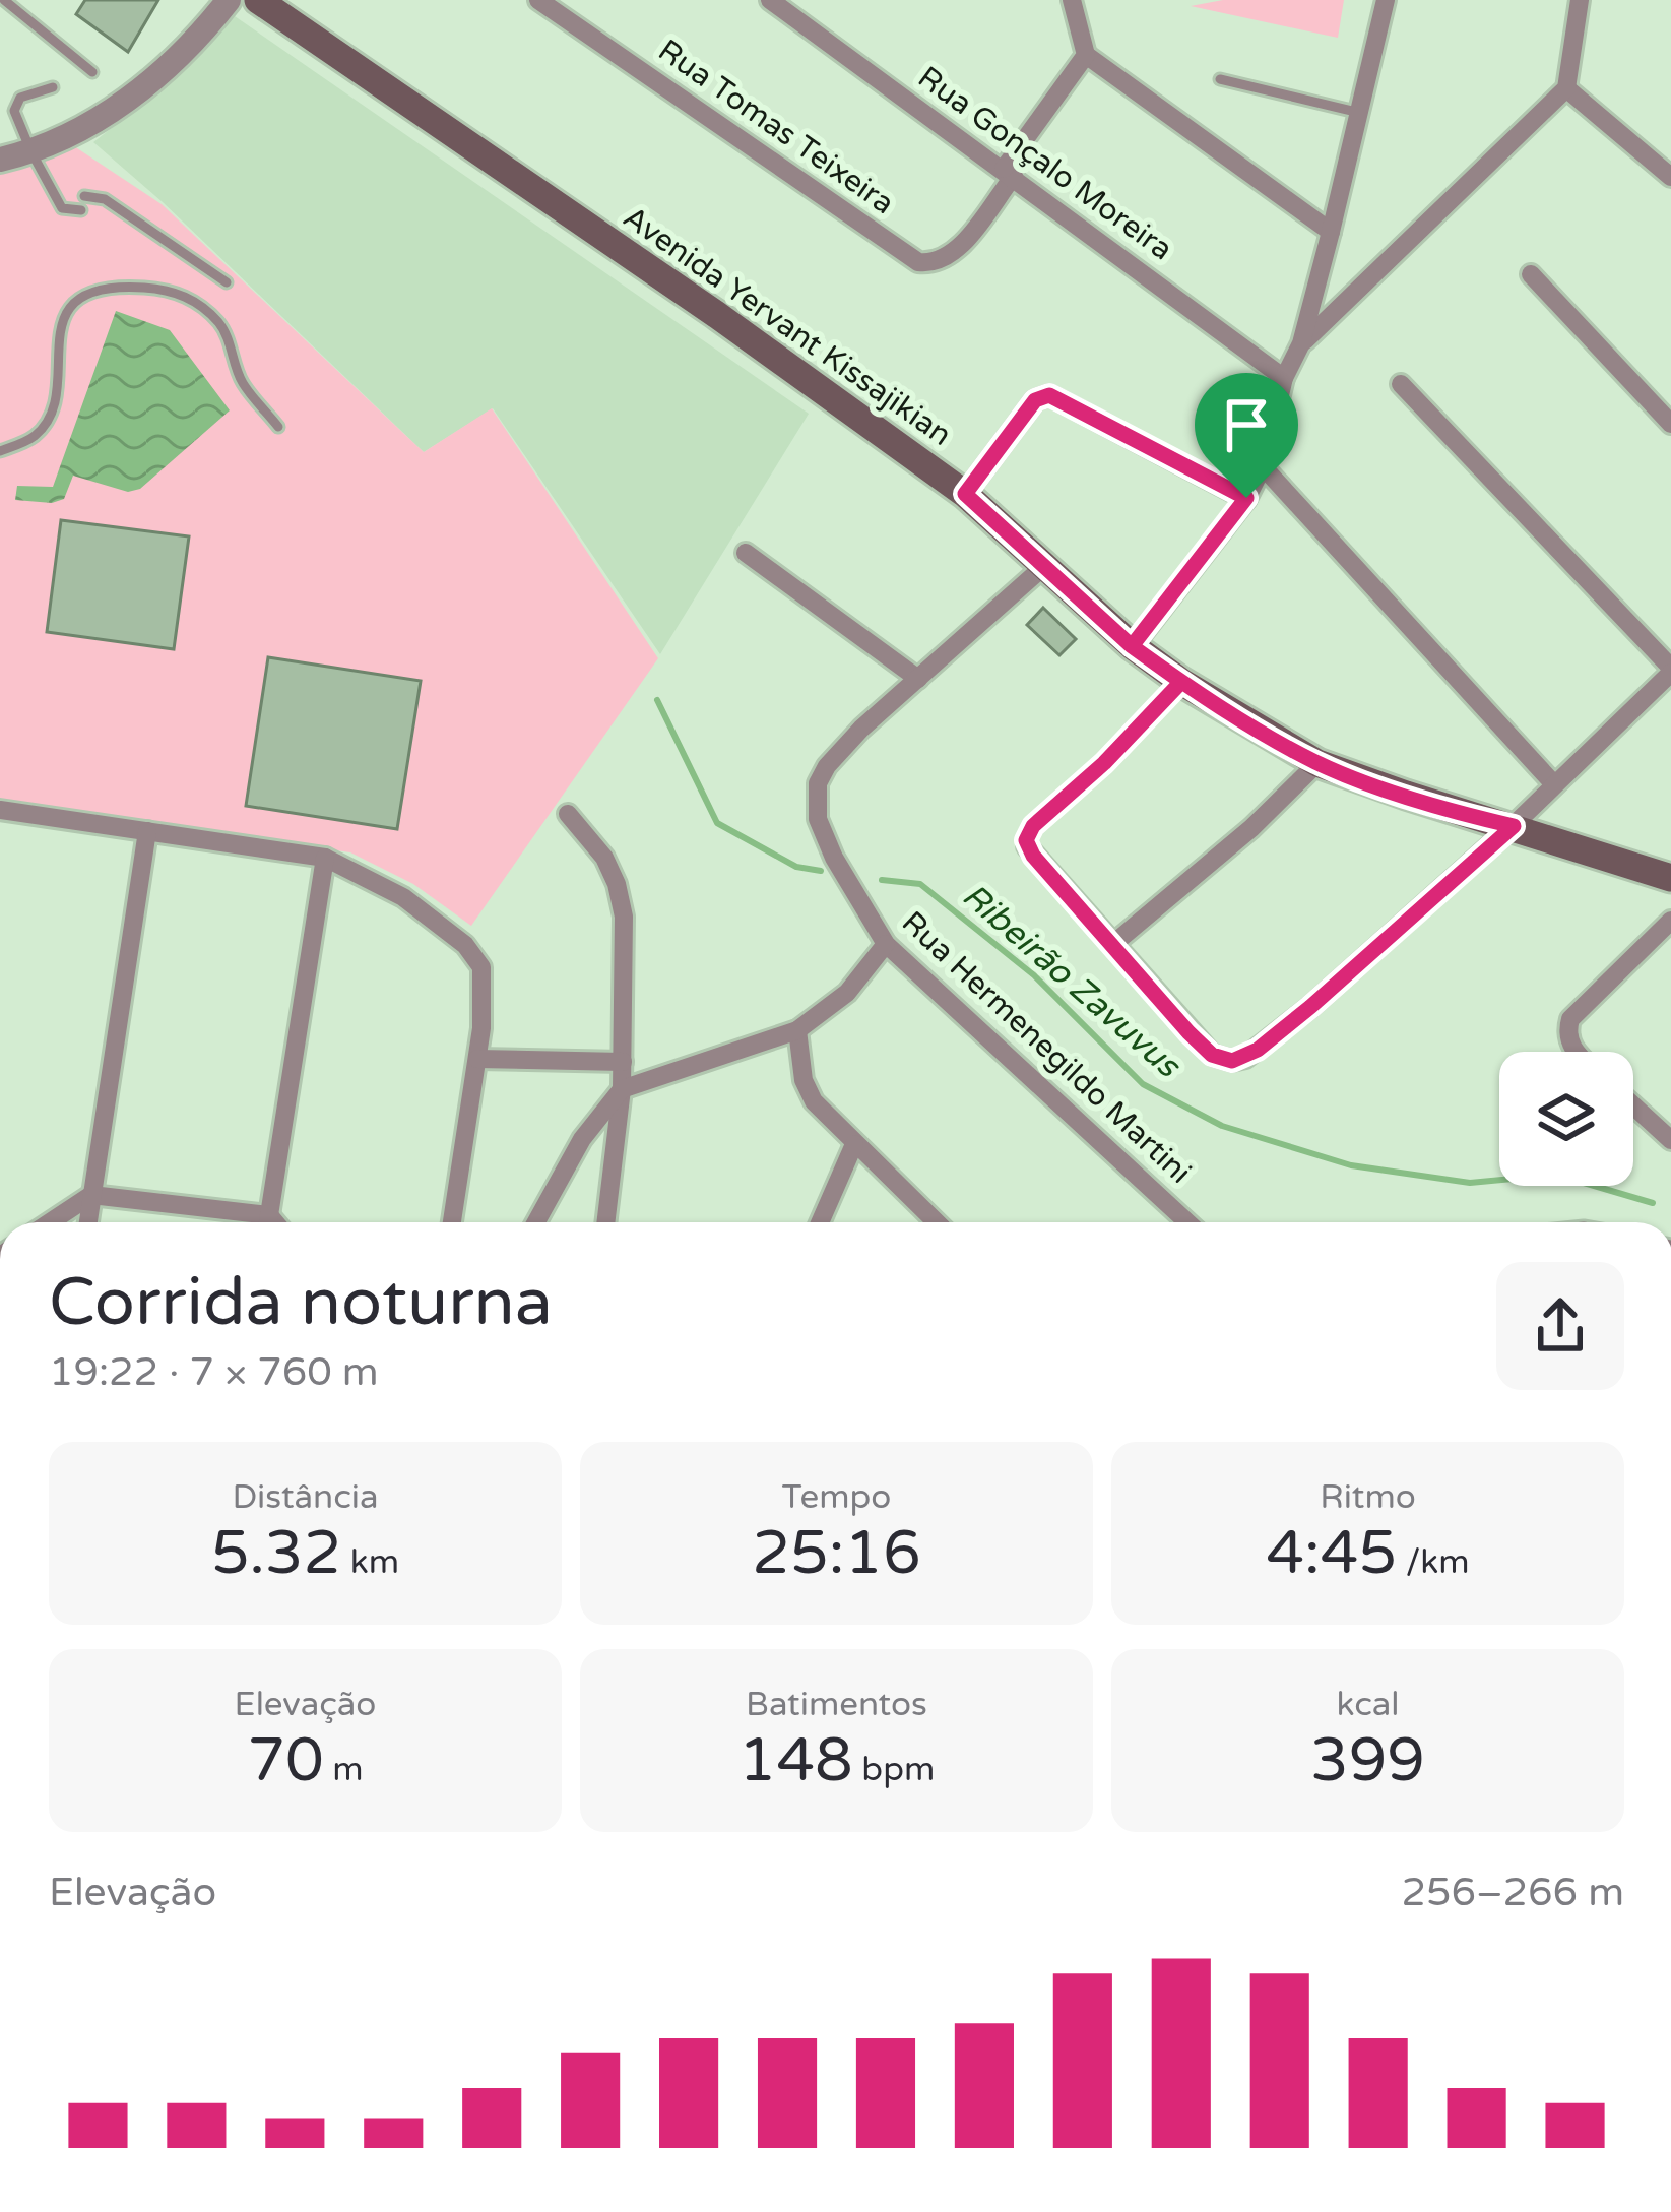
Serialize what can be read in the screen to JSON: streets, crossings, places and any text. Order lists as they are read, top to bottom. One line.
{"streets":{"main road":["Avenida Yervant Kissajikian"],"street":["Rua Tomas Teixeira","Rua Gonçalo Moreira","Rua Hermenegildo Martini"]},"crossings":[["Rua Tomas Teixeira","Rua Gonçalo Moreira"],["Avenida Yervant Kissajikian","Rua Hermenegildo Martini"]],"water":["Ribeirão Zavuvus"],"page":{"heading":["Corrida noturna","19:22 · 7 × 760 m"],"stats":[["Distância","5.32 km"],["Tempo","25:16"],["Ritmo","4:45 /km"],["Elevação","70 m"],["Batimentos","148 bpm"],["kcal","399"]],"chart":["Elevação","256–266 m"]}}
